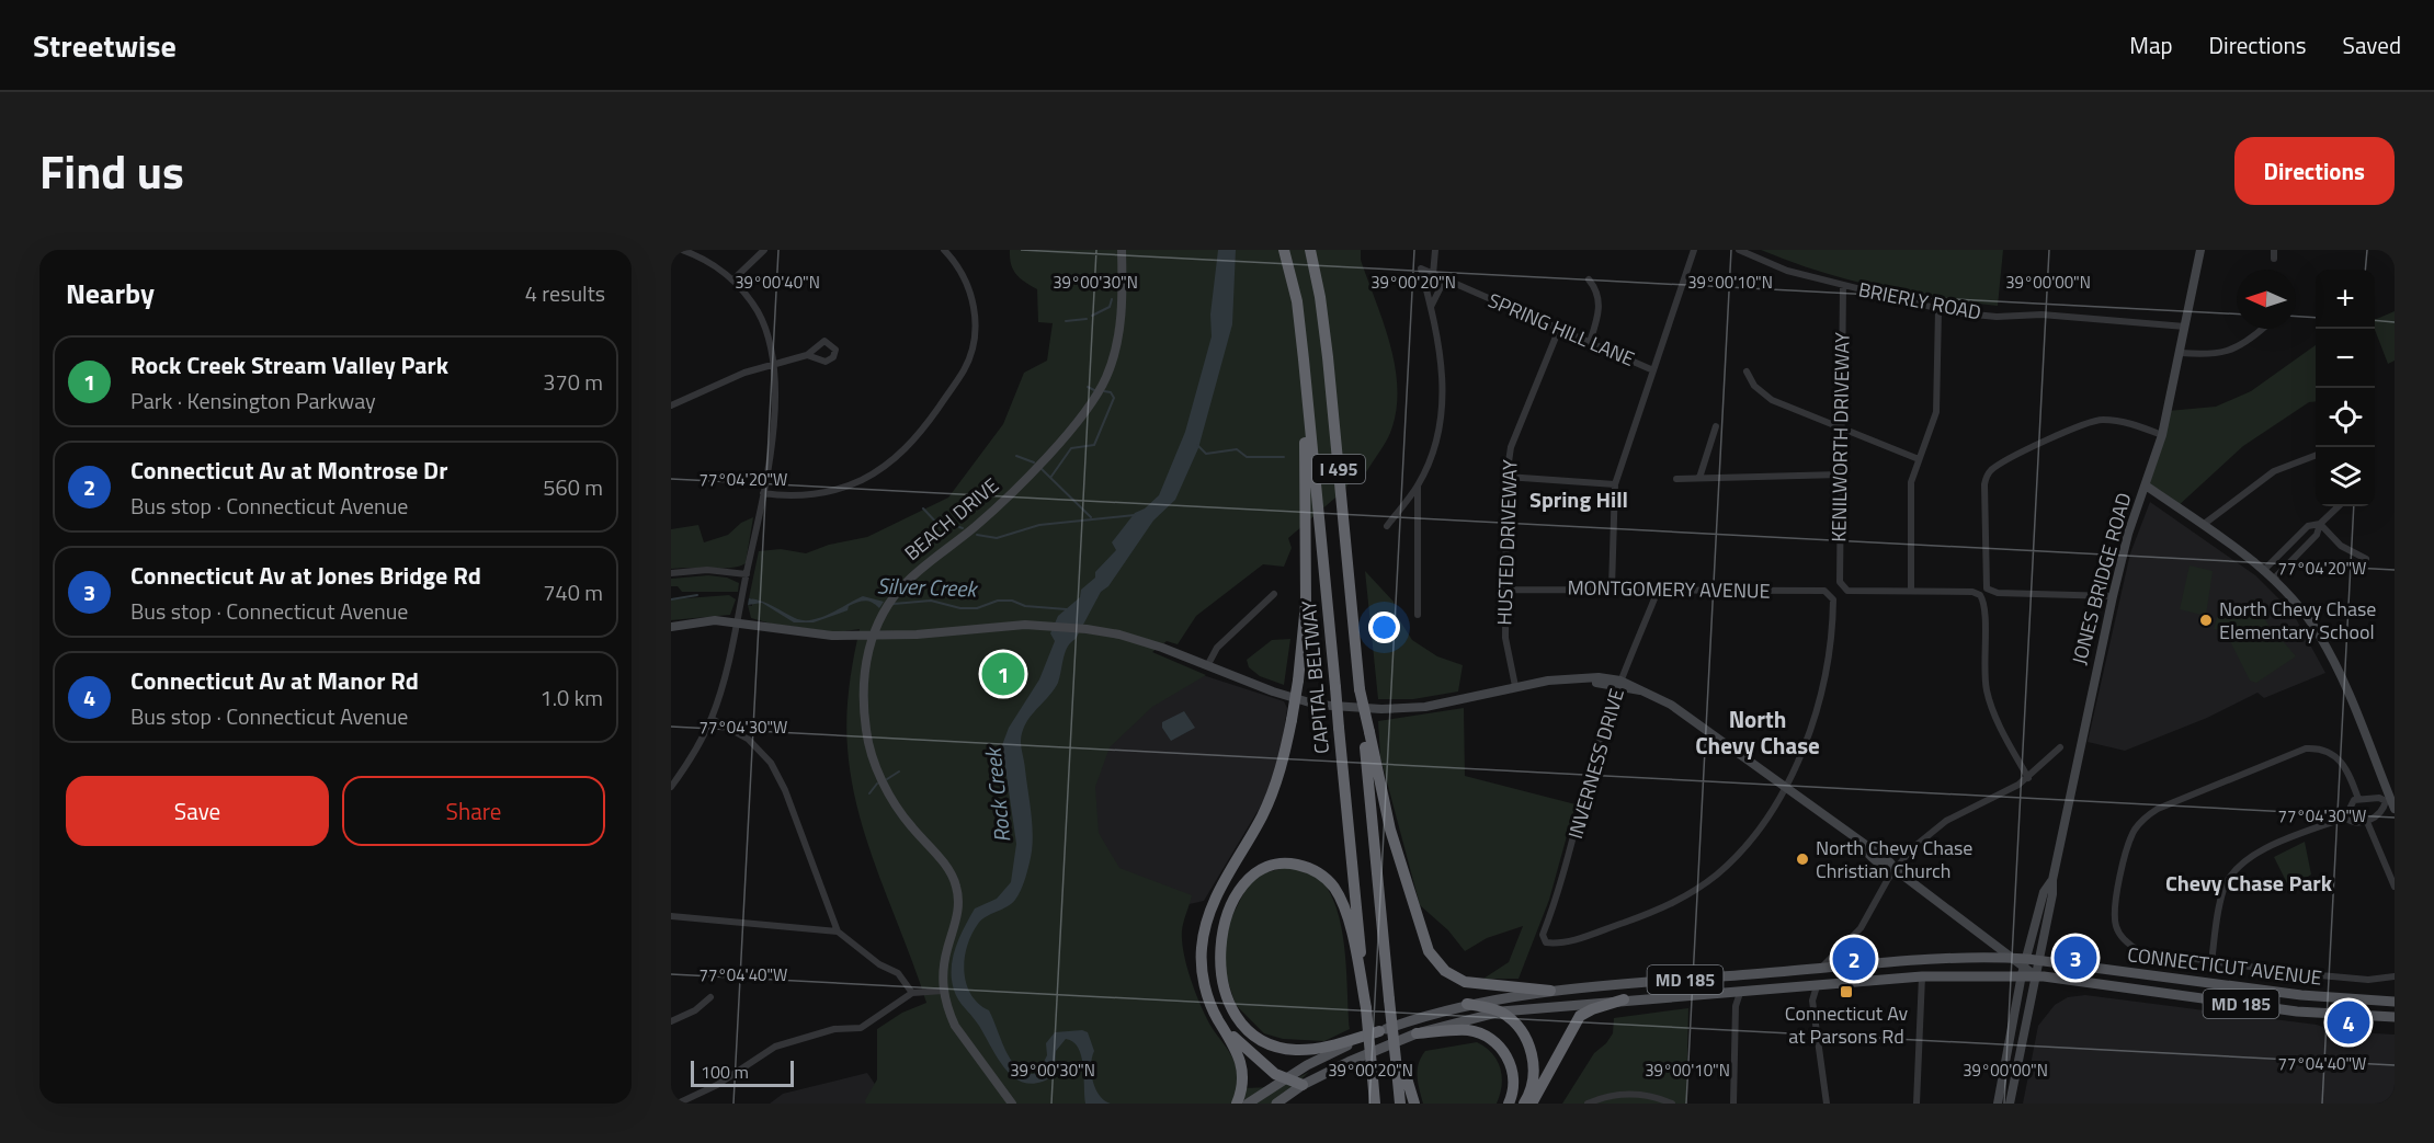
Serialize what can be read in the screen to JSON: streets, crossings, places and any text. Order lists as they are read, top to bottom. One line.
{"streets":{"highway":["I 495","CAPITAL BELTWAY"],"main road":["CONNECTICUT AVENUE","MD 185"],"street":["BRIERLY ROAD","SPRING HILL LANE","KENILWORTH DRIVEWAY","BEACH DRIVE","HUSTED DRIVEWAY","JONES BRIDGE ROAD","MONTGOMERY AVENUE","INVERNESS DRIVE"]},"crossings":[["BRIERLY ROAD","KENILWORTH DRIVEWAY"],["BRIERLY ROAD","JONES BRIDGE ROAD"],["SPRING HILL LANE","HUSTED DRIVEWAY"],["HUSTED DRIVEWAY","MONTGOMERY AVENUE"],["JONES BRIDGE ROAD","CONNECTICUT AVENUE"],["MONTGOMERY AVENUE","INVERNESS DRIVE"]],"districts":["Spring Hill","North Chevy Chase","Chevy Chase Park"],"water":["Silver Creek","Rock Creek"],"places":{"other":["North Chevy Chase Elementary School","North Chevy Chase Christian Church"],"transit":["Connecticut Av at Parsons Rd"]},"scale_bar":"100 m","north":"left","page":{"header":"Streetwise","nav":["Map","Directions","Saved"],"title":"Find us","buttons":["Directions",["Save","Share"]],"heading":["Nearby","4 results"],"map_buttons":["+","−"],"list":[{"mark":"1","name":"Rock Creek Stream Valley Park","note":"Park · Kensington Parkway","value":"370 m"},{"mark":"2","name":"Connecticut Av at Montrose Dr","note":"Bus stop · Connecticut Avenue","value":"560 m"},{"mark":"3","name":"Connecticut Av at Jones Bridge Rd","note":"Bus stop · Connecticut Avenue","value":"740 m"},{"mark":"4","name":"Connecticut Av at Manor Rd","note":"Bus stop · Connecticut Avenue","value":"1.0 km"}],"pins":["1","3","2","4"],"scale":"100 m"},"coordinates":["39°00'40\"N","39°00'30\"N","39°00'20\"N","39°00'10\"N","39°00'00\"N","77°04'20\"W","77°04'30\"W","77°04'40\"W"]}
